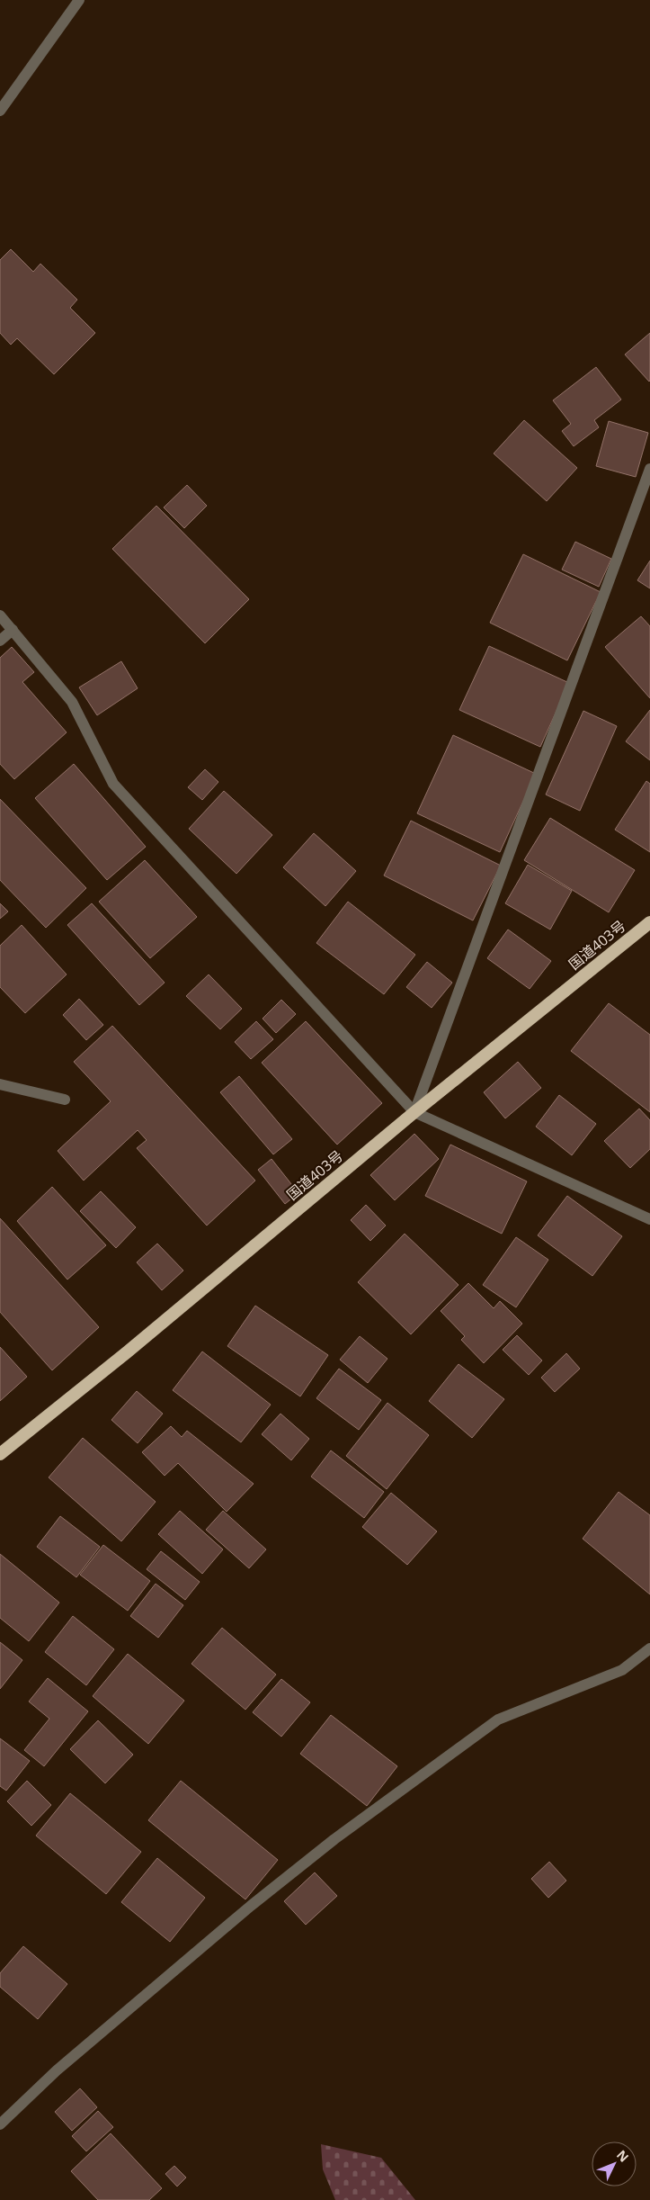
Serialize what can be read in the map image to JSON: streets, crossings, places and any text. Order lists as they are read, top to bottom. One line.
{"streets":{"highway":["国道403号"]},"north":"top right"}
